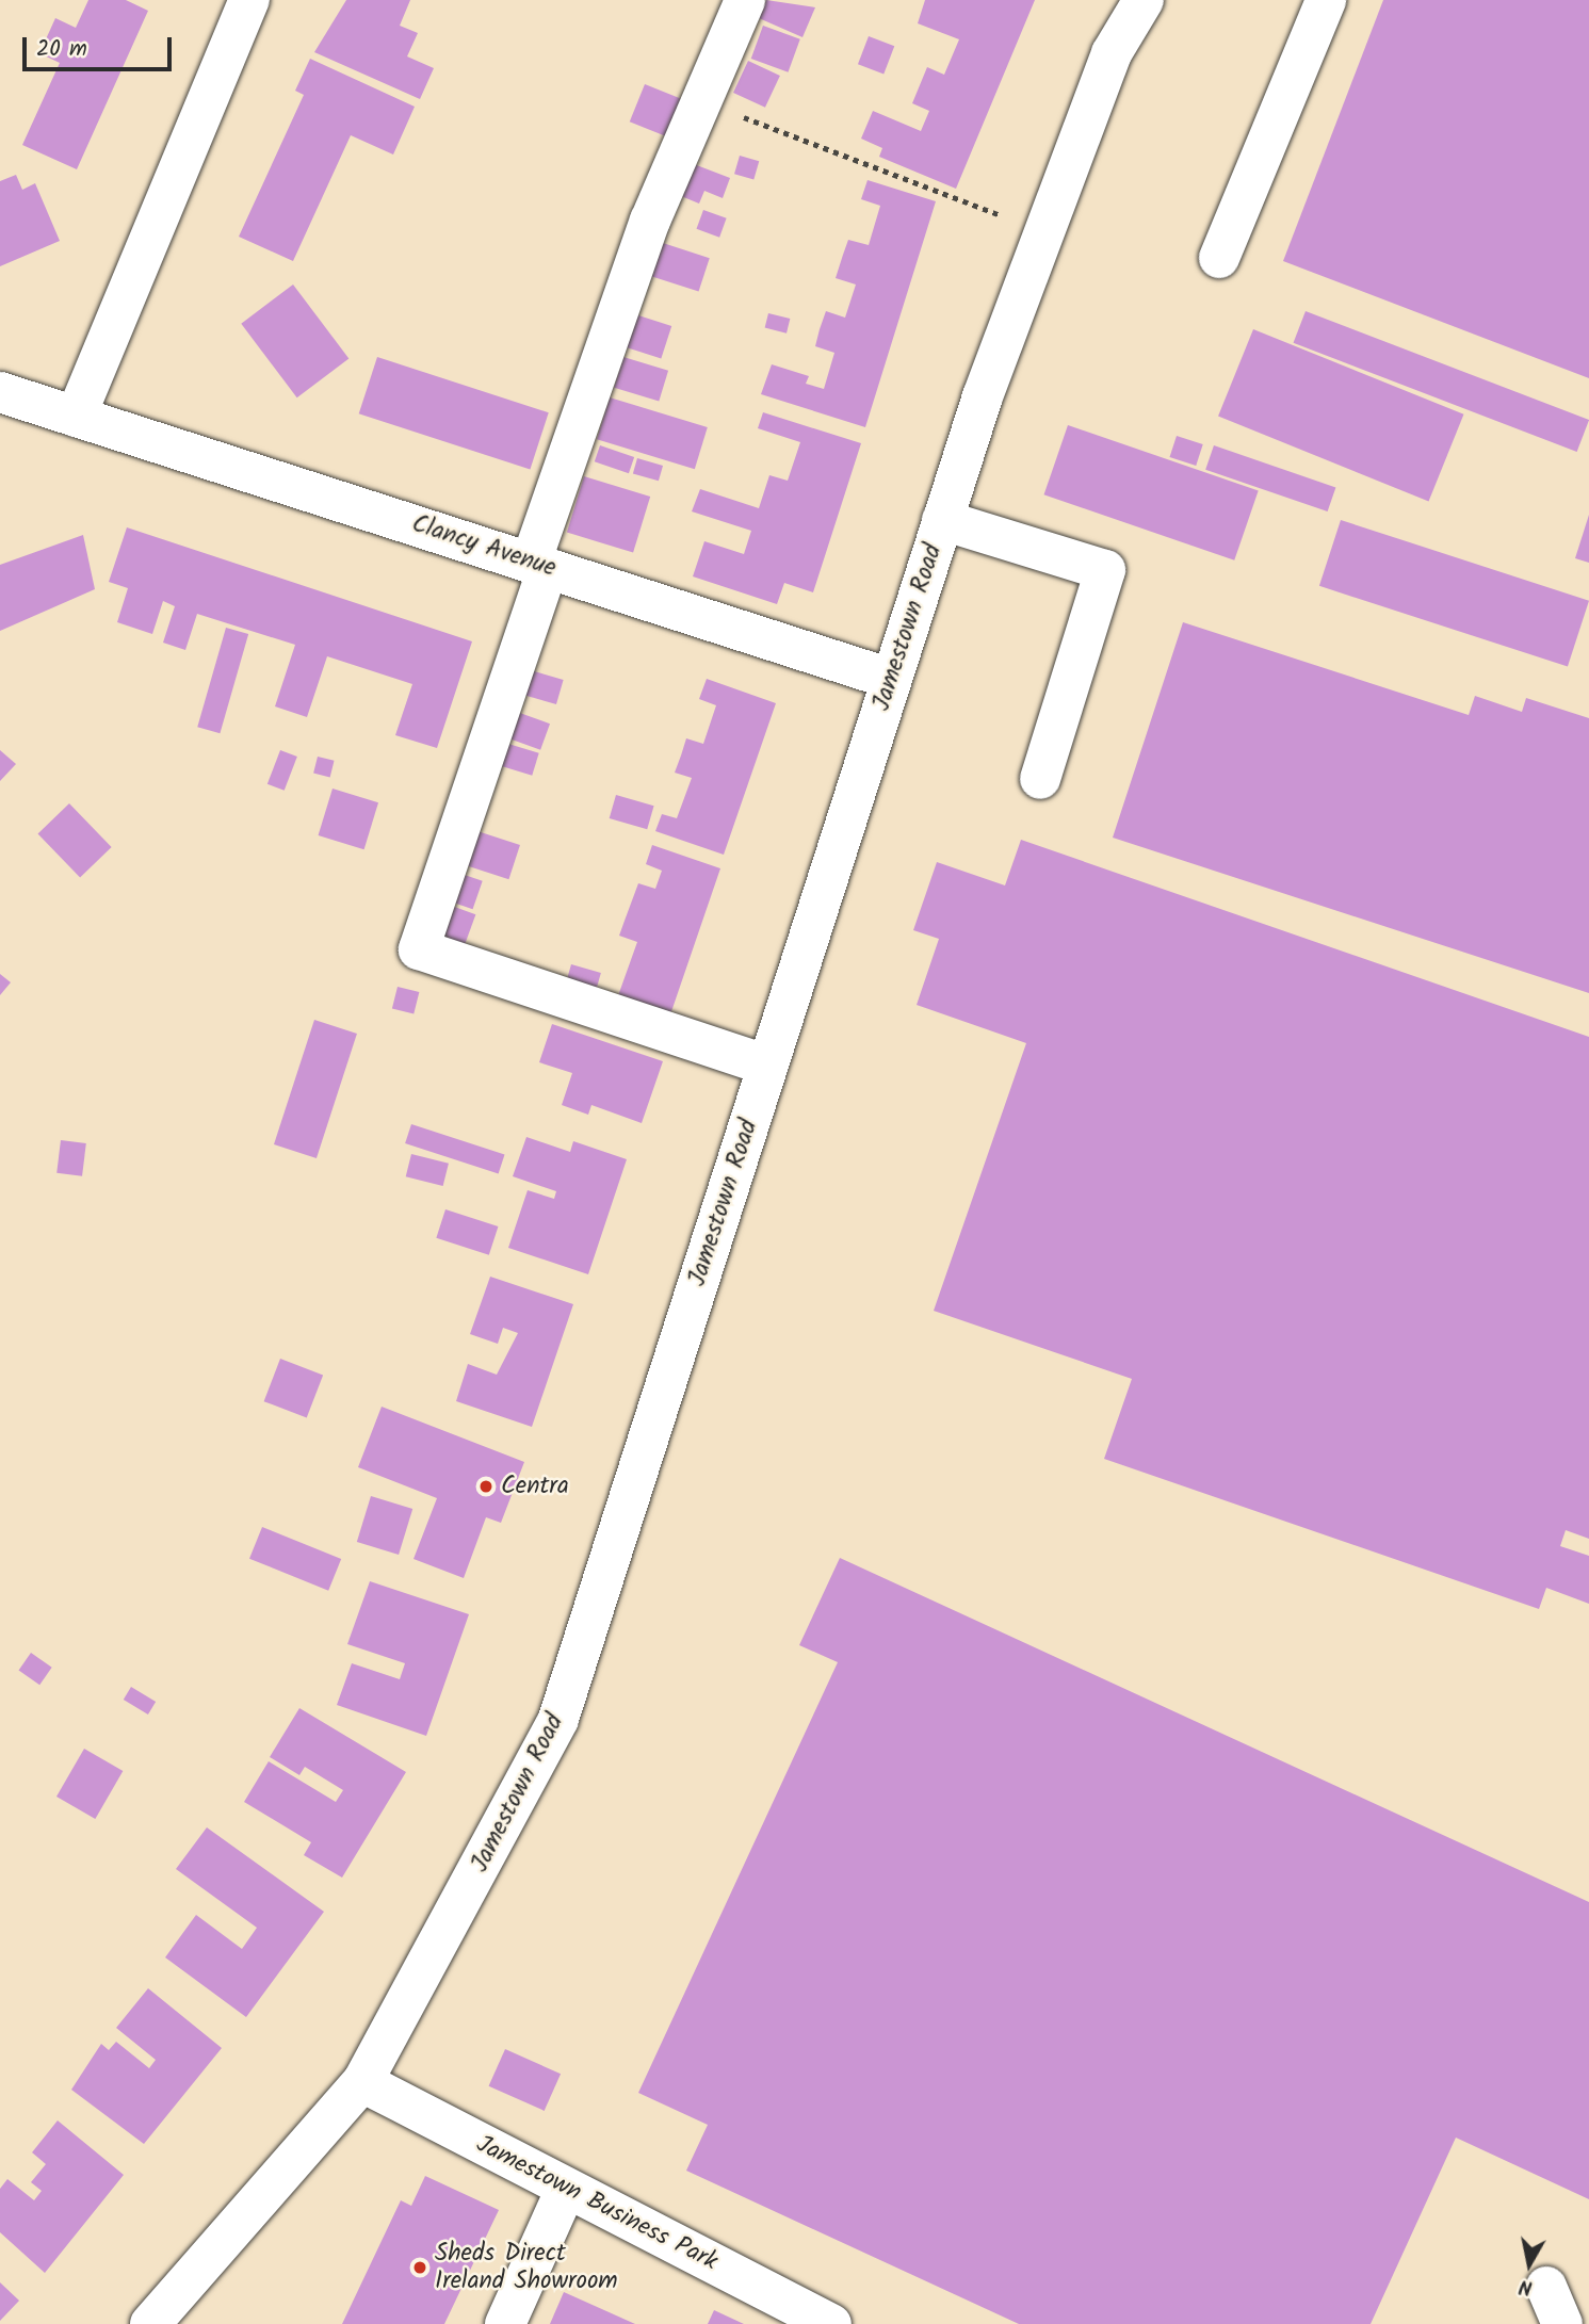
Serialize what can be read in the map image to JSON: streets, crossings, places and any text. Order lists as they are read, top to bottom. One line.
{"streets":{"street":["Clancy Avenue","Jamestown Road","Jamestown Business Park"]},"crossings":[["Clancy Avenue","Jamestown Road"],["Jamestown Road","Jamestown Business Park"]],"places":["Centra","Sheds Direct Ireland Showroom"],"scale_bar":"20 m","north":"bottom"}
